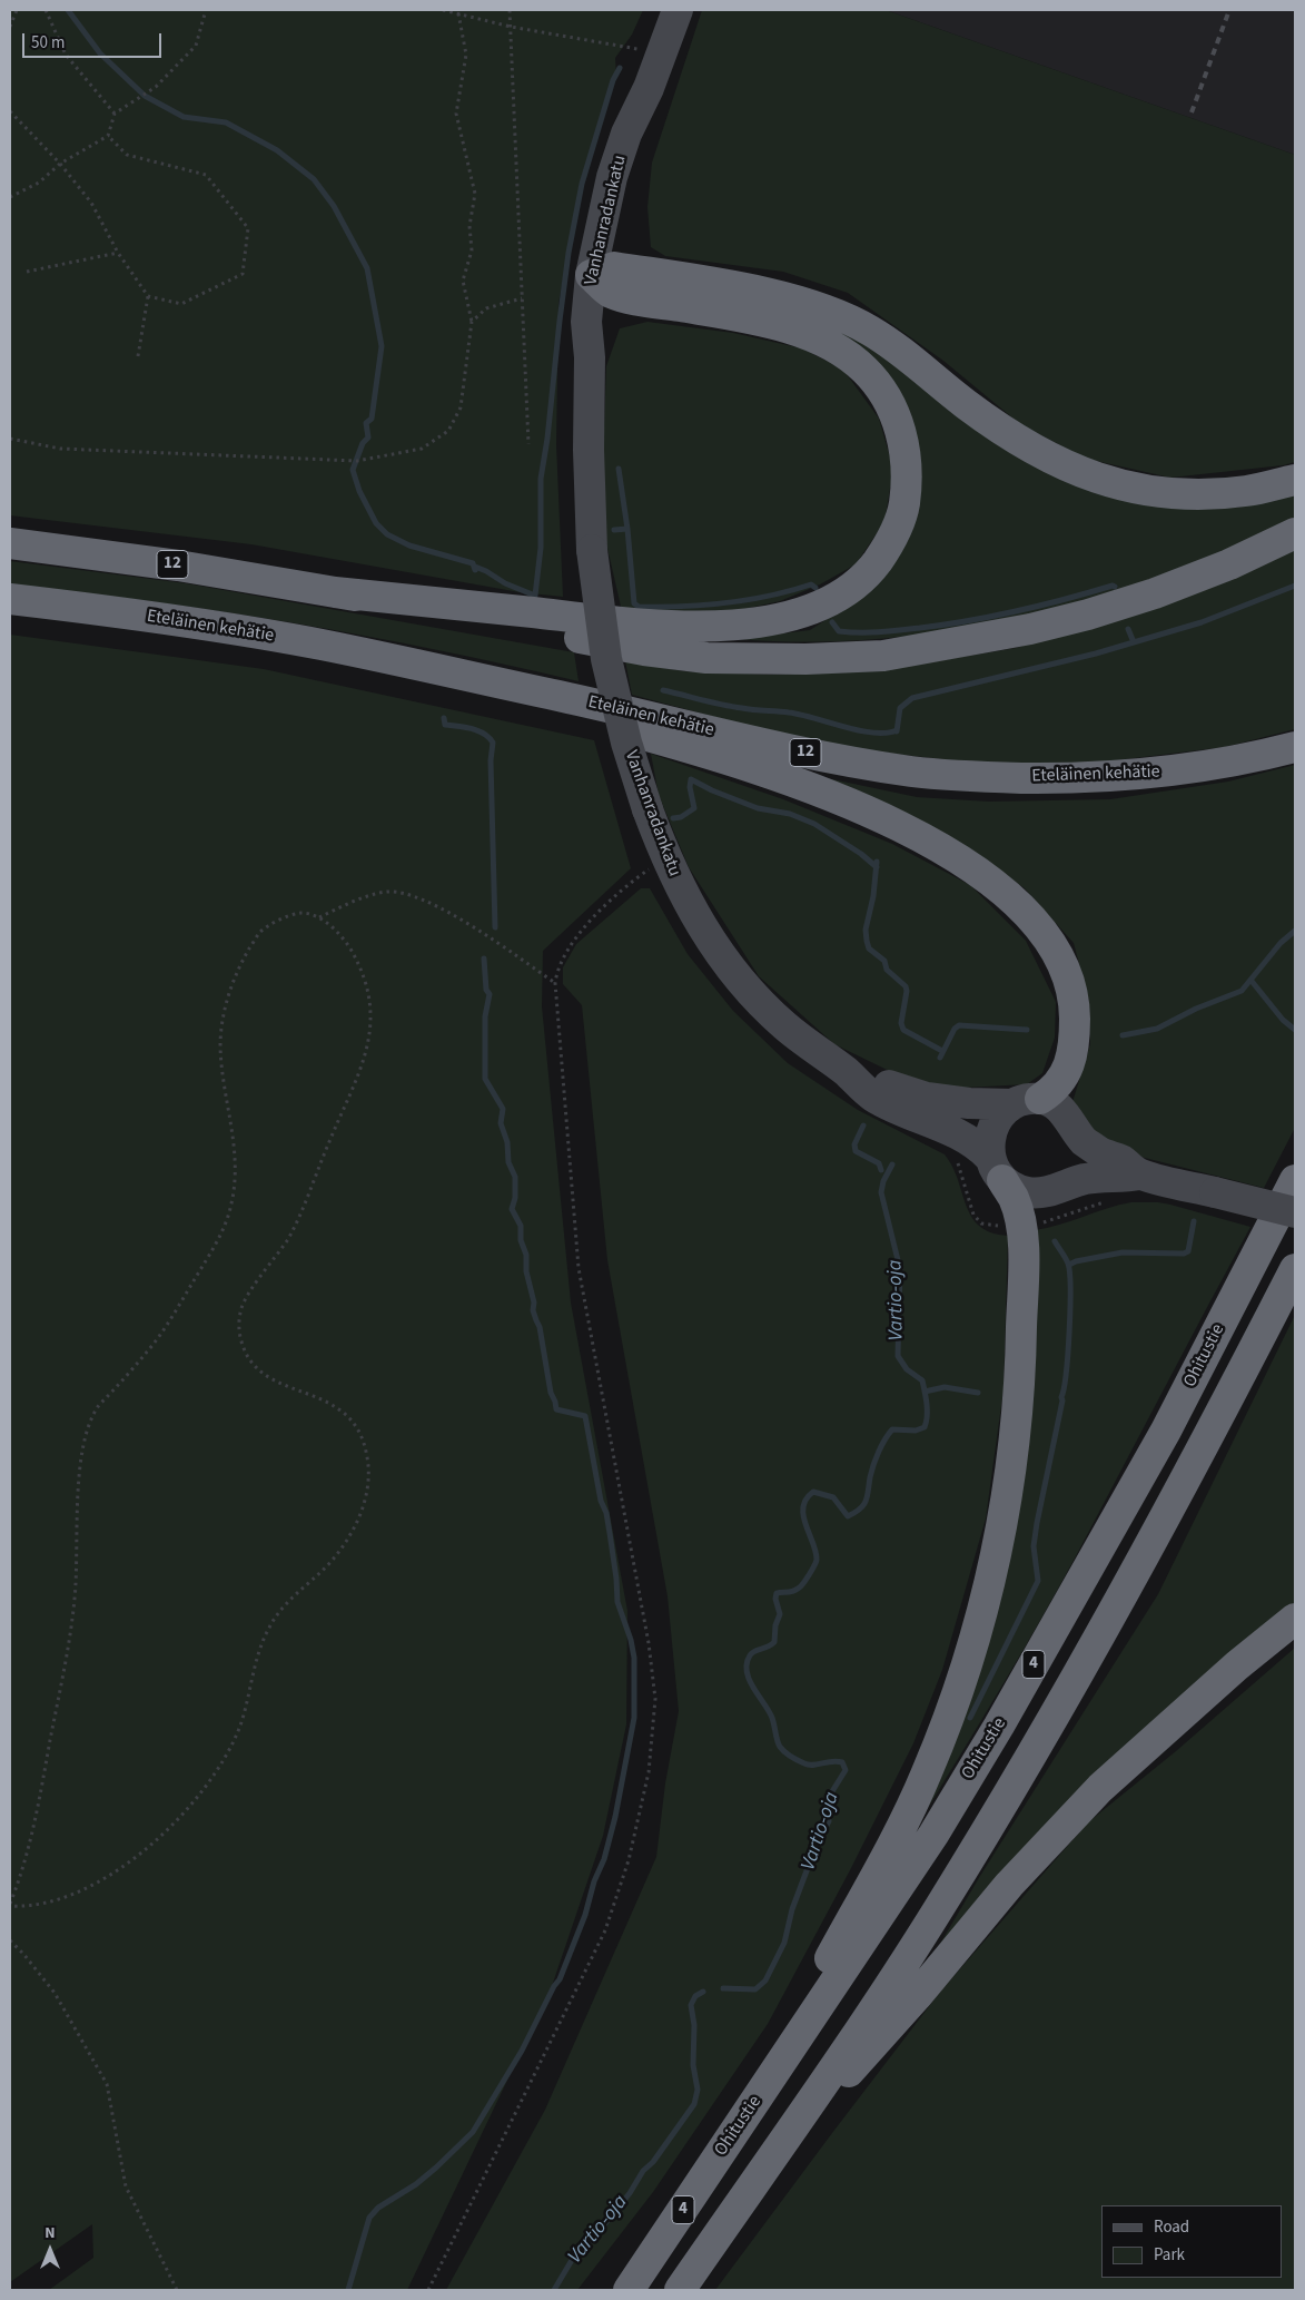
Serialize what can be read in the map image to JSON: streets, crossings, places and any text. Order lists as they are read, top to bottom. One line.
{"streets":{"highway":["12","Eteläinen kehätie","Ohitustie","4"],"street":["Vanhanradankatu"]},"water":["Vartio-oja"],"legend":["Road","Park"],"scale_bar":"50 m","north":"top"}
